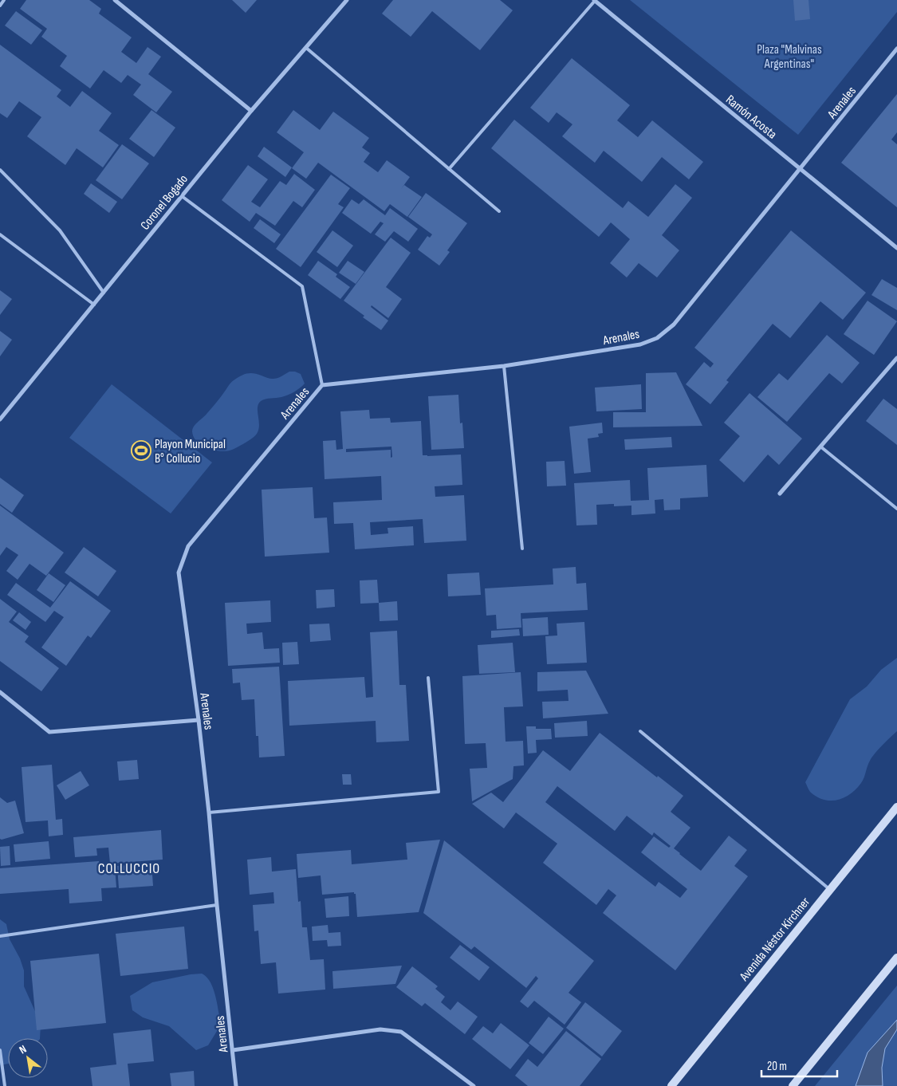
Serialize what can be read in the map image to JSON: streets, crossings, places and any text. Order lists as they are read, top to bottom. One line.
{"streets":{"main road":["Avenida Néstor Kirchner"],"street":["Arenales","Ramón Acosta","Coronel Bogado"]},"crossings":[["Arenales","Ramón Acosta"]],"districts":["COLLUCCIO"],"parks":["Plaza \"Malvinas Argentinas\""],"places":{"sports":["Playon Municipal B° Collucio"]},"scale_bar":"20 m","north":"top left"}
